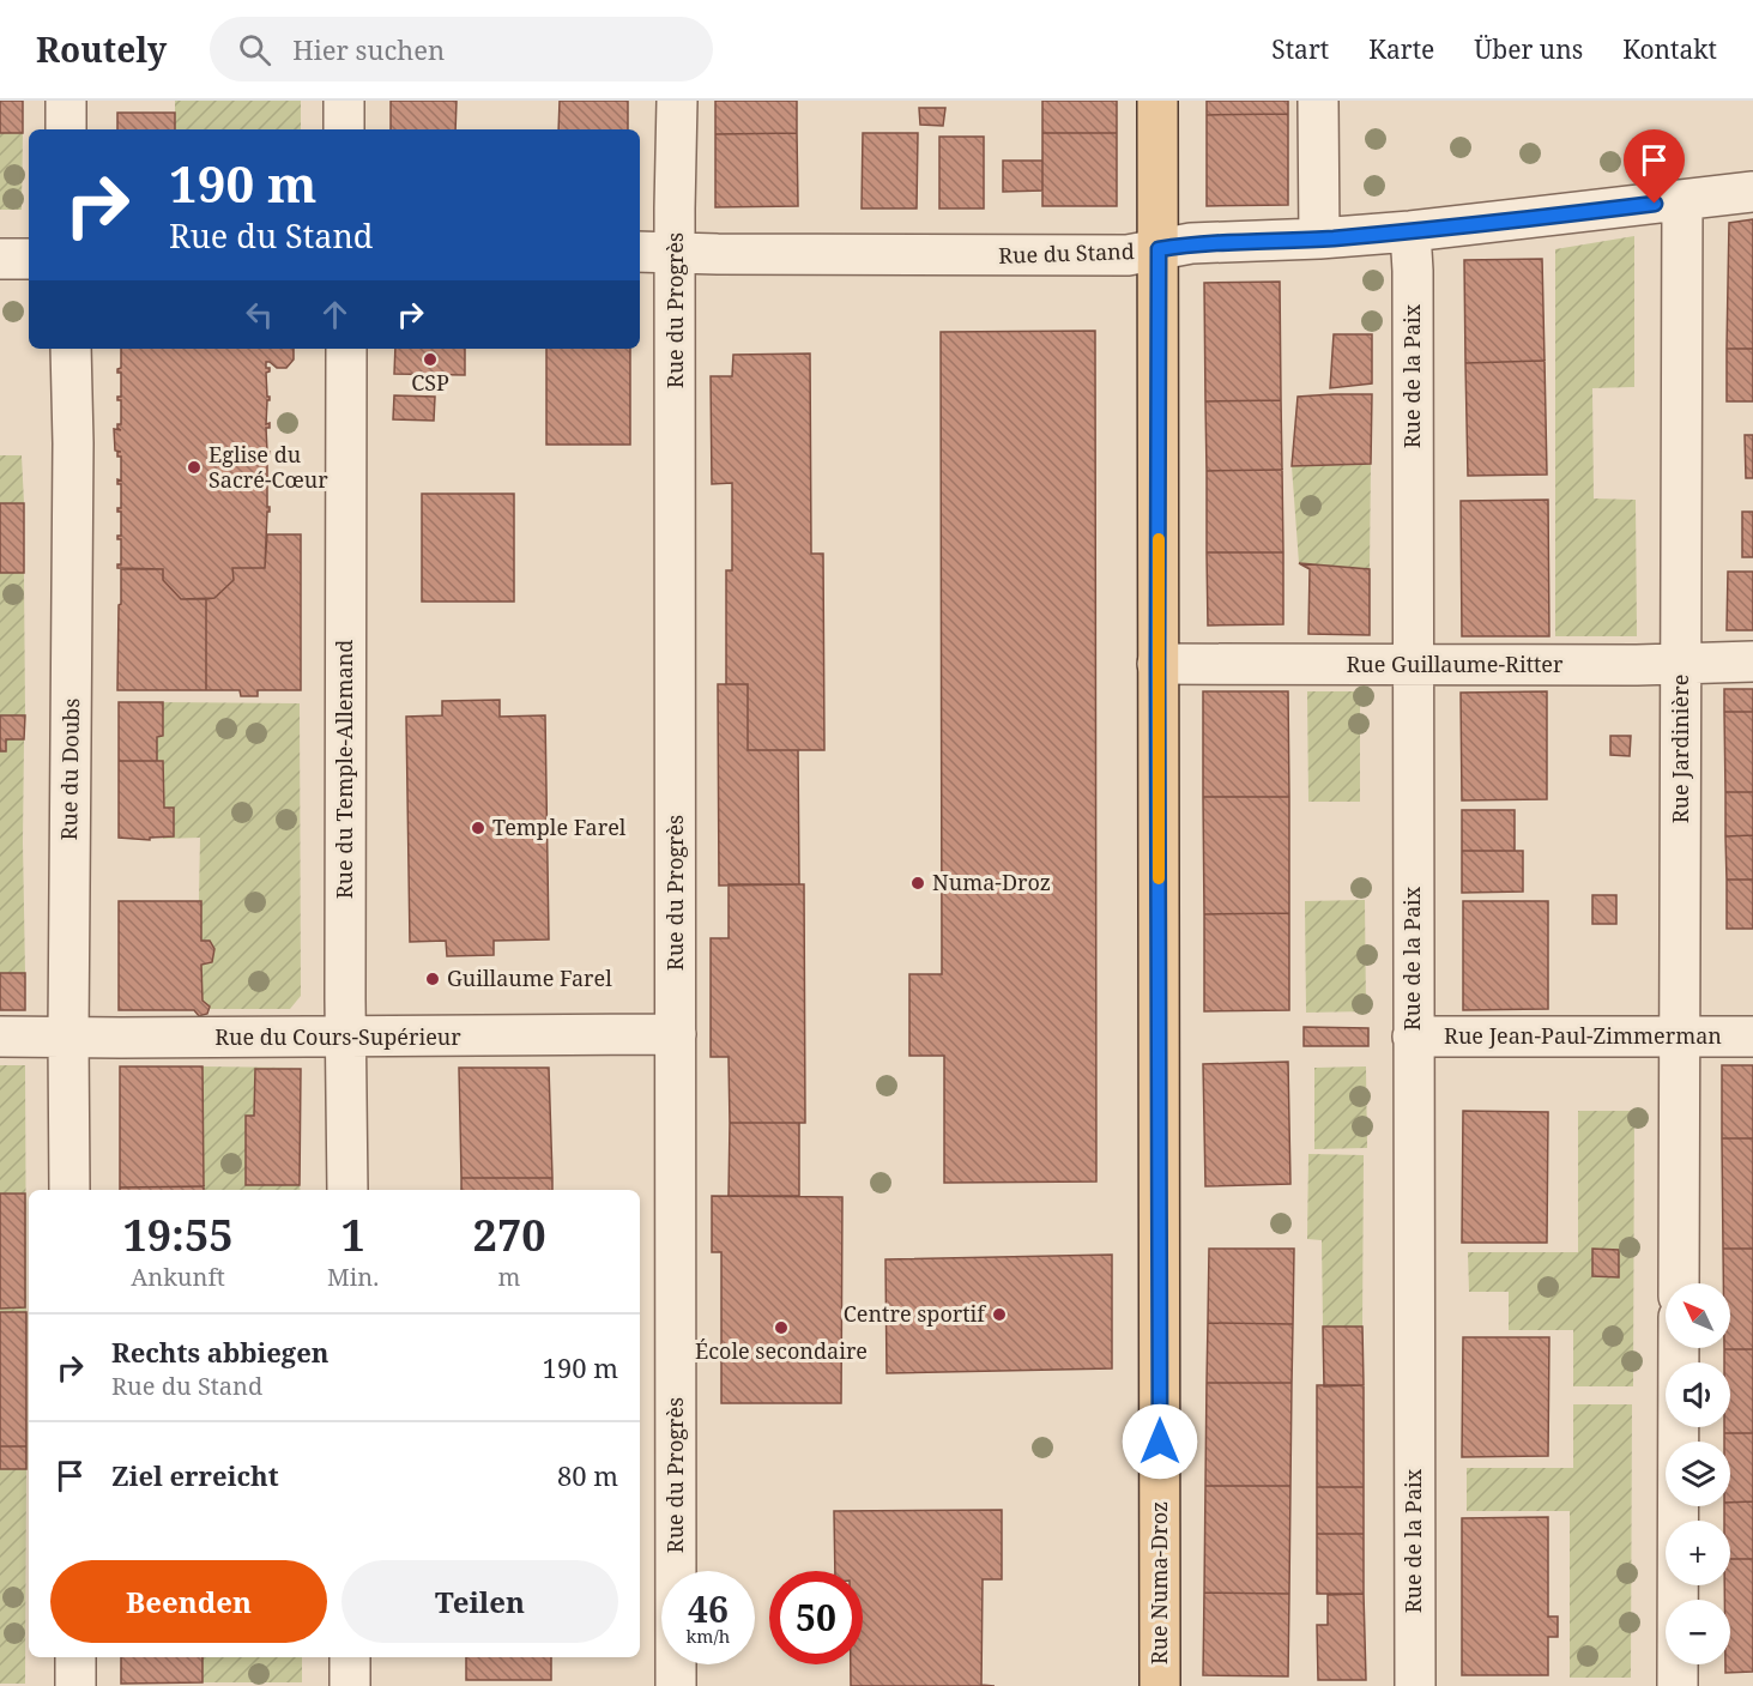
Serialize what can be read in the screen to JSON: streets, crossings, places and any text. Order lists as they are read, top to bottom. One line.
{"streets":{"main road":["Rue Numa-Droz"],"street":["Rue du Stand","Rue du Progrès","Rue de la Paix","Rue Guillaume-Ritter","Rue Jardinière","Rue du Doubs","Rue du Temple-Allemand","Rue Jean-Paul-Zimmerman","Rue du Cours-Supérieur"]},"crossings":[["Rue du Stand","Rue du Progrès"],["Rue du Stand","Rue de la Paix"],["Rue du Stand","Rue Jardinière"],["Rue du Stand","Rue Numa-Droz"],["Rue du Progrès","Rue du Cours-Supérieur"],["Rue de la Paix","Rue Guillaume-Ritter"],["Rue de la Paix","Rue Jean-Paul-Zimmerman"],["Rue Guillaume-Ritter","Rue Jardinière"],["Rue Guillaume-Ritter","Rue Numa-Droz"],["Rue Jardinière","Rue Jean-Paul-Zimmerman"],["Rue du Doubs","Rue du Cours-Supérieur"],["Rue du Temple-Allemand","Rue du Cours-Supérieur"]],"places":["CSP","Eglise du Sacré-Cœur","Temple Farel","Numa-Droz","Guillaume Farel","Centre sportif","École secondaire"],"north":"top left","page":{"header":"Routely","search":"Hier suchen","nav":["Start","Karte","Über uns","Kontakt"],"turn":["190 m","Rue du Stand"],"eta":["19:55","Ankunft","1","Min.","270","m"],"map_buttons":["+","−"],"list":[{"name":"Rechts abbiegen","note":"Rue du Stand","value":"190 m"},{"name":"Ziel erreicht","value":"80 m"}],"buttons":["Beenden","Teilen"],"speed":"46 km/h","limit":"50"}}
